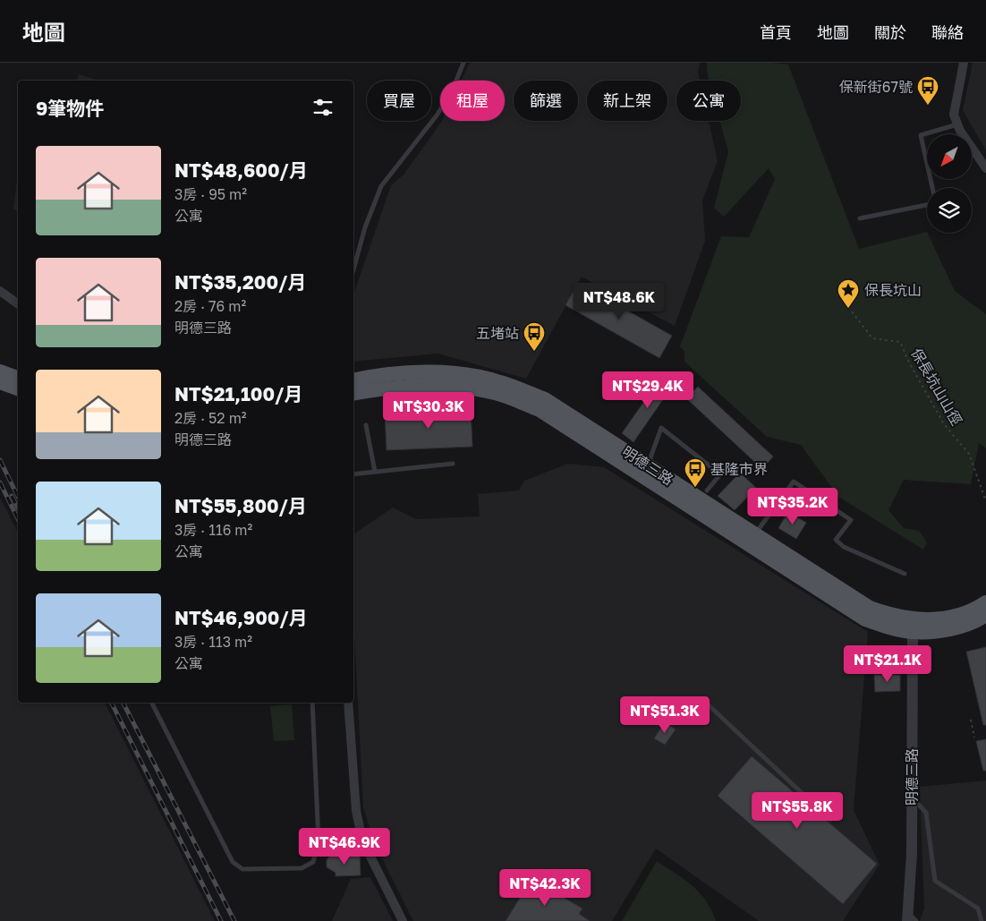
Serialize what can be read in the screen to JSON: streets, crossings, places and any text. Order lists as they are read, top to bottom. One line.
{"streets":{"main road":["明德三路"],"path":["保長坑山山徑"]},"places":{"bus stop":["保新街67號","五堵站","基隆市界"],"place":["保長坑山"]},"north":"bottom left","page":{"header":"地圖","nav":["首頁","地圖","關於","聯絡"],"chip":["買屋","租屋","篩選","新上架","公寓"],"heading":"9筆物件","list":[{"name":"NT$48,600/月","note":"3房 · 95 m² · 公寓"},{"name":"NT$35,200/月","note":"2房 · 76 m² · 明德三路"},{"name":"NT$21,100/月","note":"2房 · 52 m² · 明德三路"},{"name":"NT$55,800/月","note":"3房 · 116 m² · 公寓"},{"name":"NT$46,900/月","note":"3房 · 113 m² · 公寓"}],"price":["NT$48.6K","NT$29.4K","NT$30.3K","NT$35.2K","NT$21.1K","NT$51.3K","NT$55.8K","NT$46.9K","NT$42.3K"]}}
